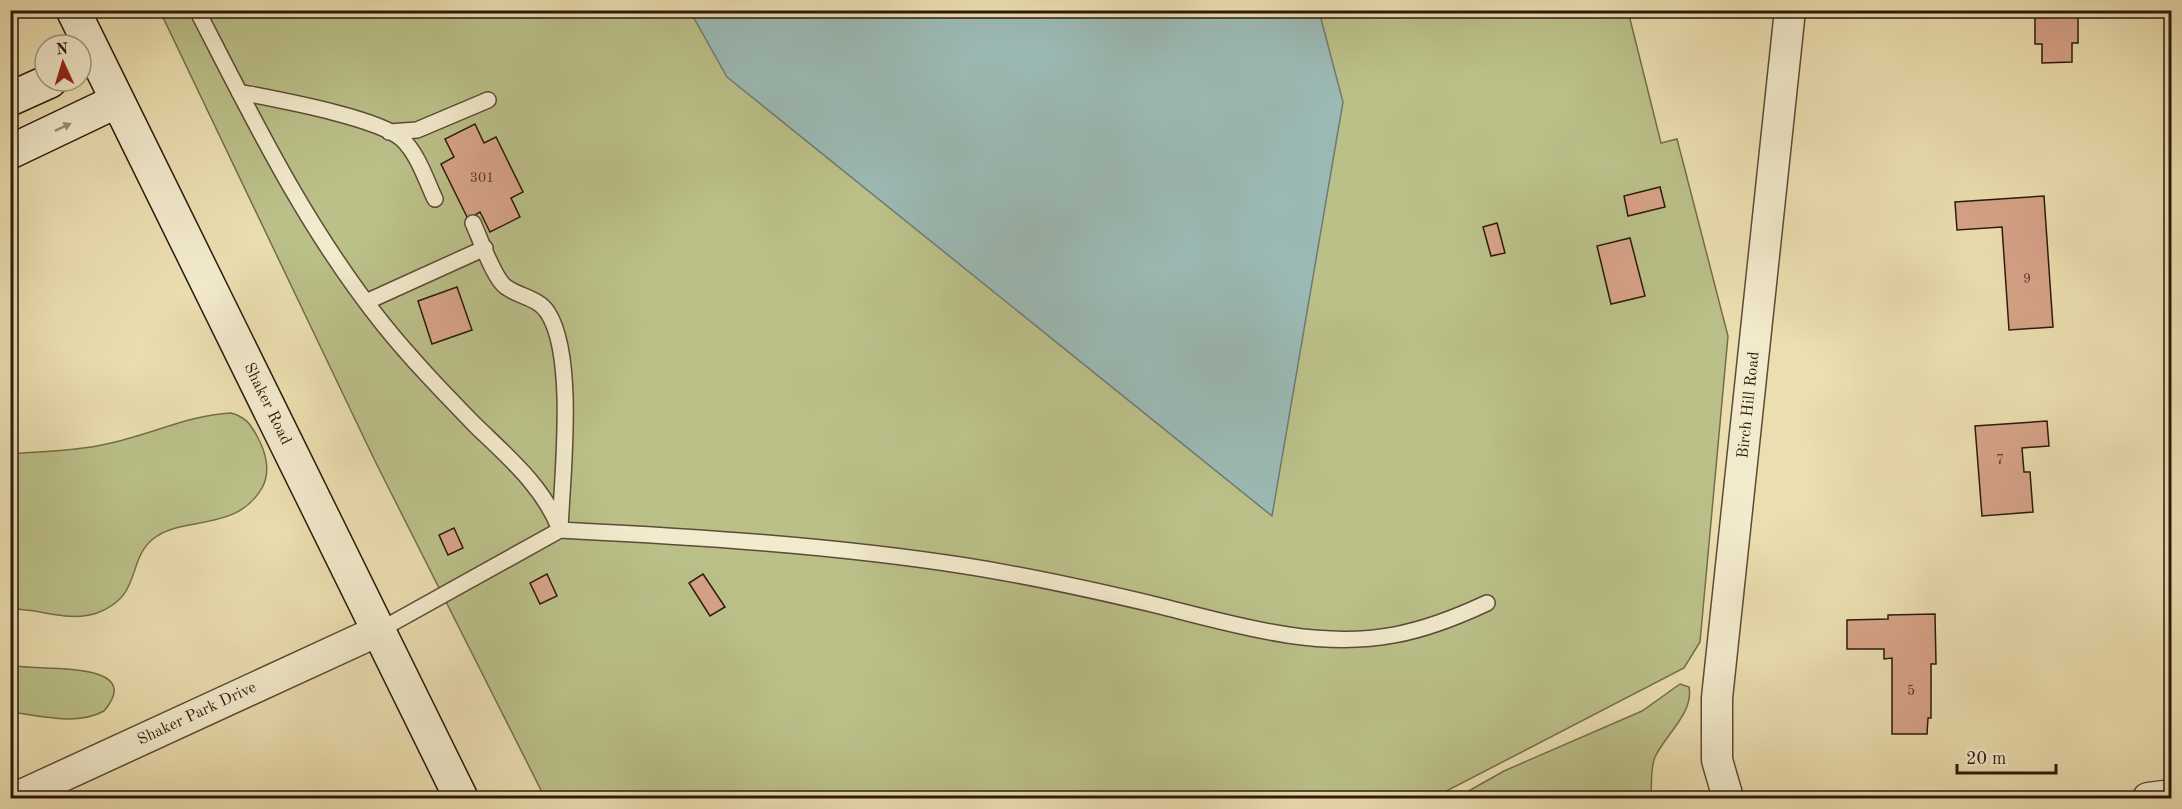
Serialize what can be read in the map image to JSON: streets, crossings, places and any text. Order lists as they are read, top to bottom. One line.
{"streets":{"main road":["Shaker Road"],"street":["Birch Hill Road","Shaker Park Drive"]},"crossings":[["Shaker Road","Shaker Park Drive"]],"house_numbers":["301","9","7","5"],"scale_bar":"20 m","north":"top"}
